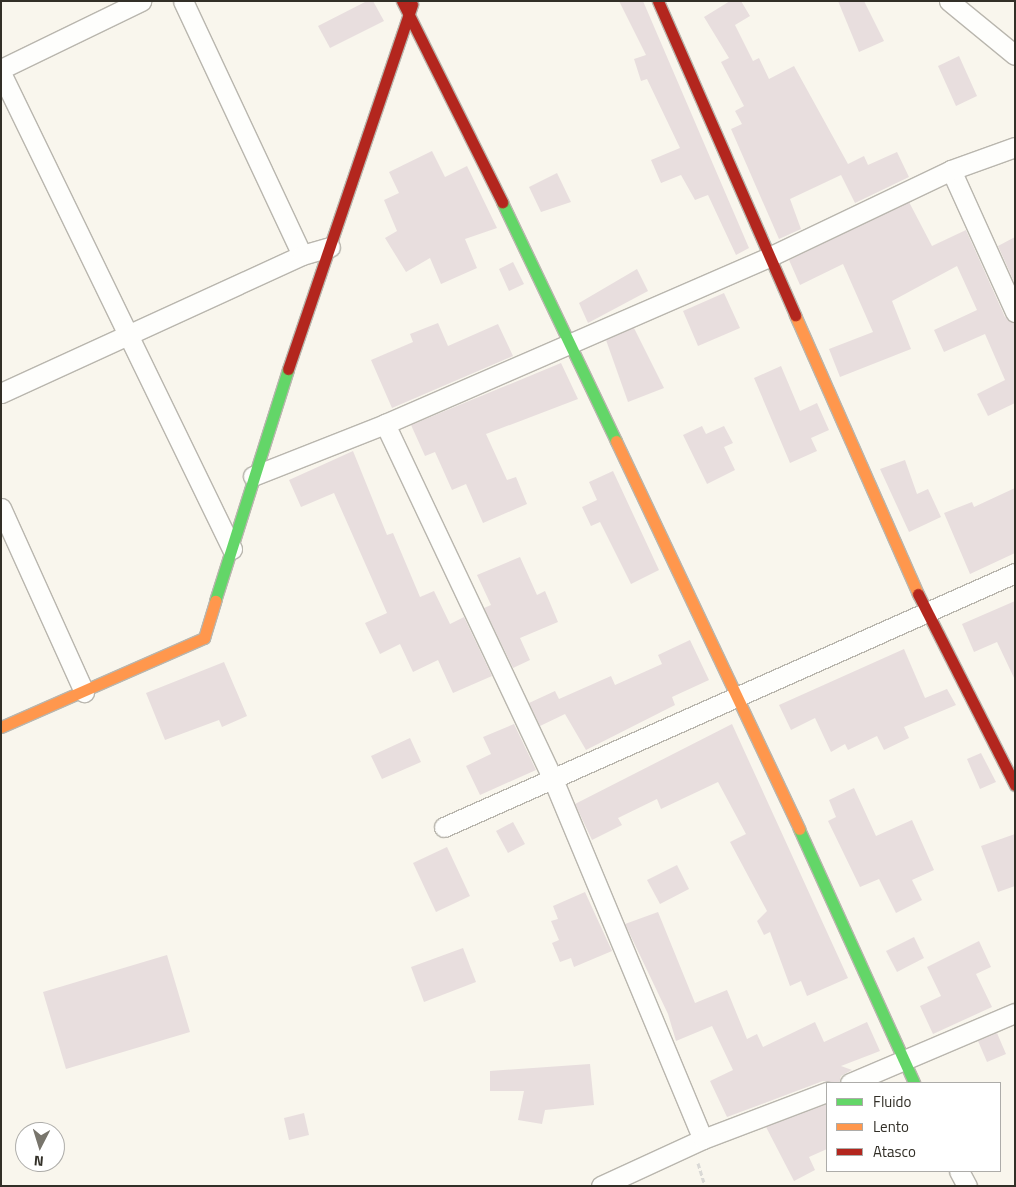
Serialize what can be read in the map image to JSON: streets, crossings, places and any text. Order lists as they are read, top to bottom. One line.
{"legend":["Fluido","Lento","Atasco"],"north":"bottom"}
